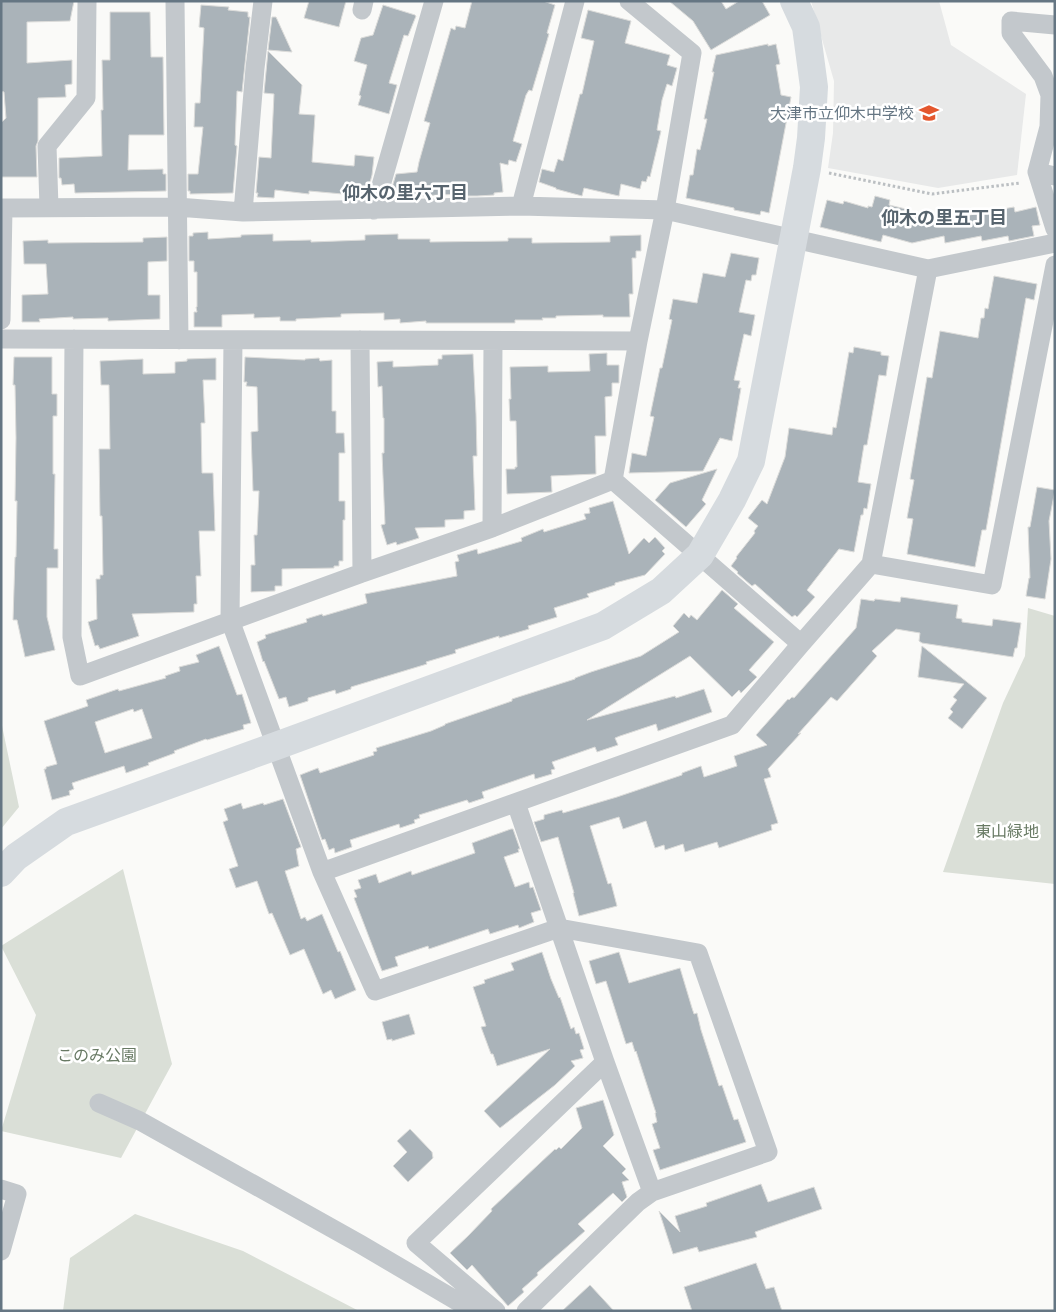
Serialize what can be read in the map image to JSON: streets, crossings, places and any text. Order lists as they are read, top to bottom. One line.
{"districts":["仰木の里六丁目","仰木の里五丁目"],"parks":["東山緑地","このみ公園"],"places":{"school or university":["大津市立仰木中学校"]}}
